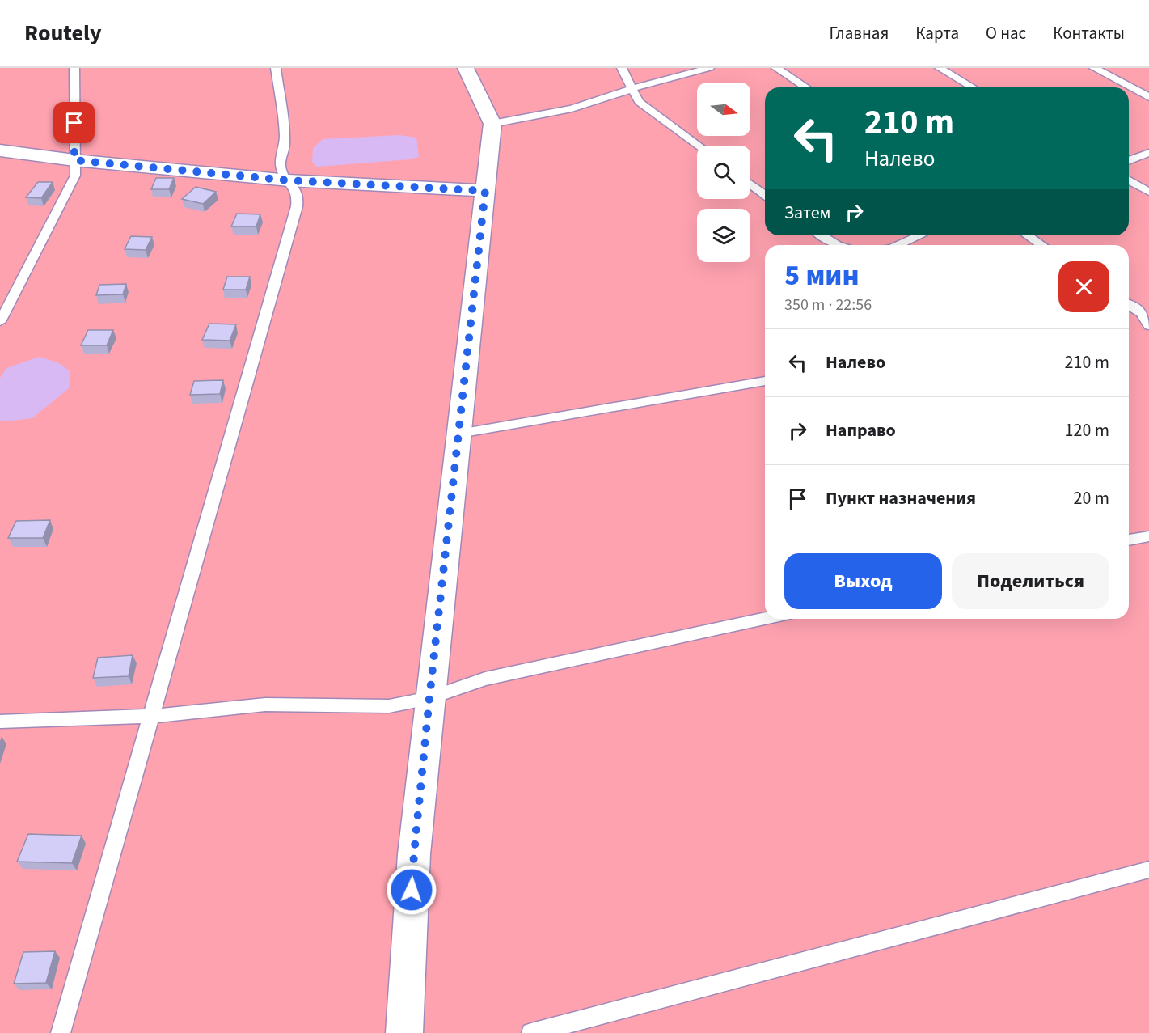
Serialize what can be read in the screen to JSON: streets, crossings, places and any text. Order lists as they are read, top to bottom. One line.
{"north":"right","page":{"header":"Routely","nav":["Главная","Карта","О нас","Контакты"],"turn":["210 m","Налево"],"then":"Затем","heading":["5 мин","350 m · 22:56"],"list":[{"name":"Налево","value":"210 m"},{"name":"Направо","value":"120 m"},{"name":"Пункт назначения","value":"20 m"}],"buttons":["Выход","Поделиться"]}}
